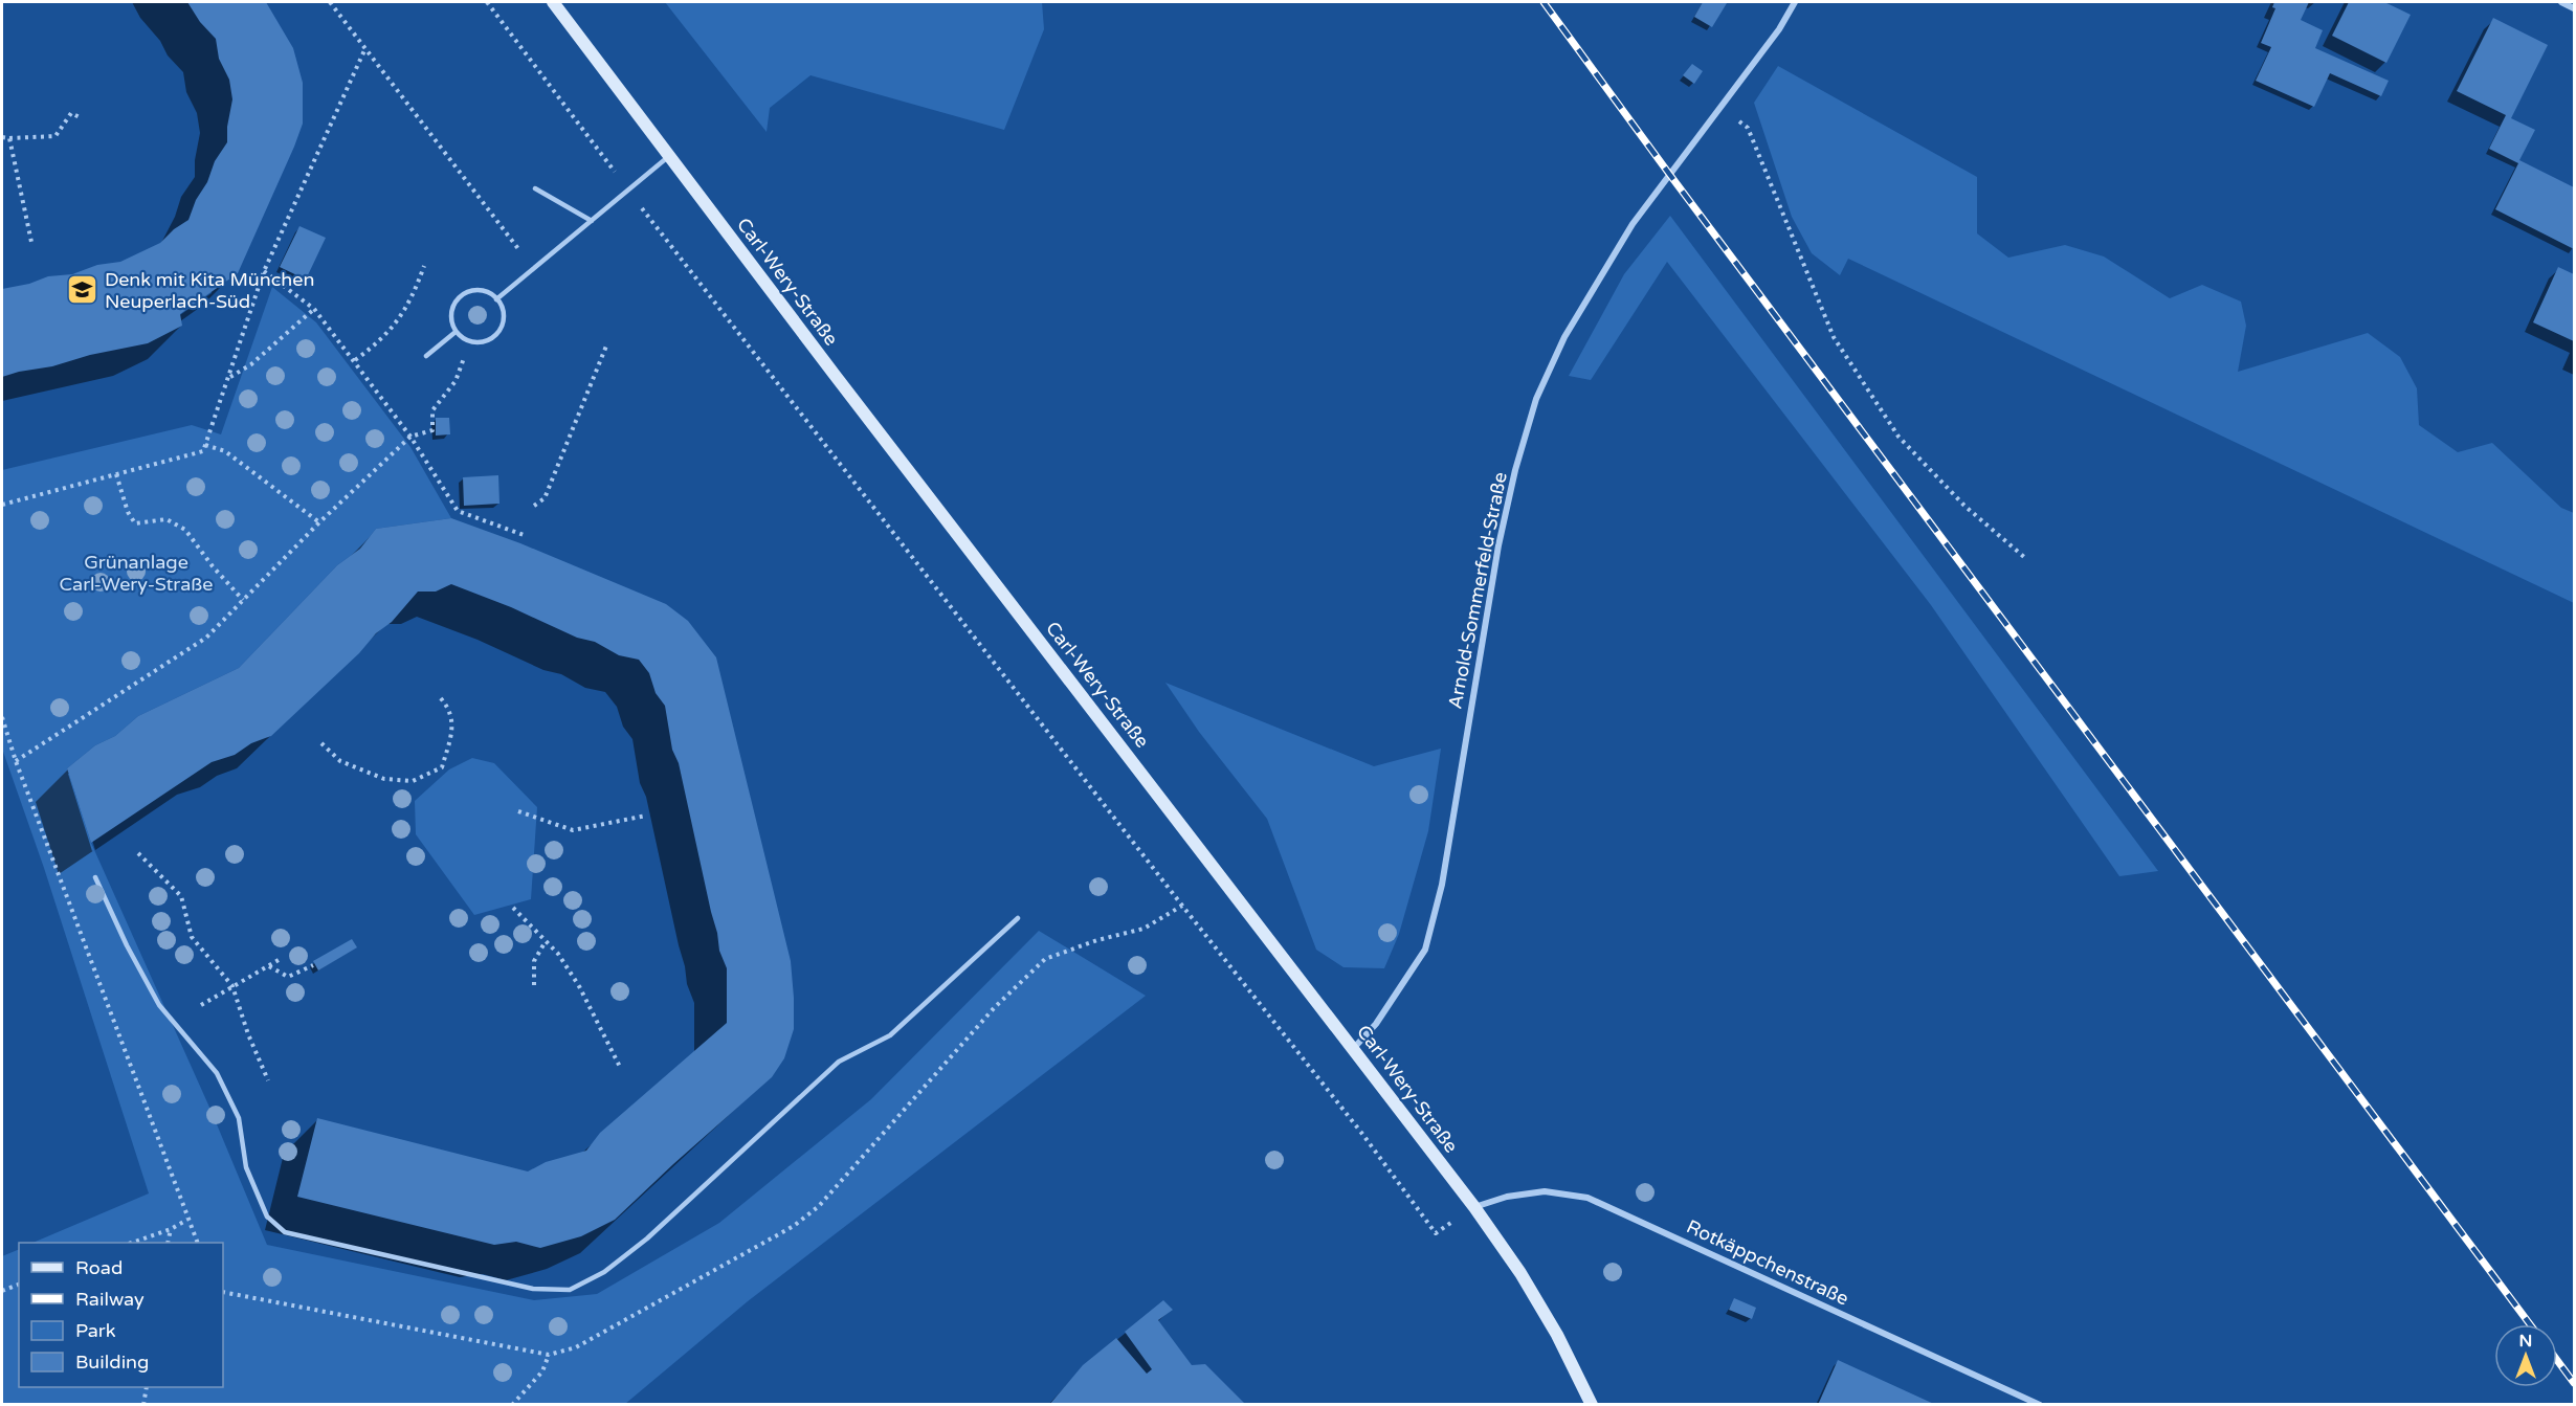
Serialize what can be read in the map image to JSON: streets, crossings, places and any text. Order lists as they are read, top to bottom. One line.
{"streets":{"main road":["Carl-Wery-Straße"],"street":["Arnold-Sommerfeld-Straße","Rotkäppchenstraße"]},"crossings":[["Carl-Wery-Straße","Arnold-Sommerfeld-Straße"],["Carl-Wery-Straße","Rotkäppchenstraße"]],"parks":["Grünanlage Carl-Wery-Straße"],"places":{"school or university":["Denk mit Kita München Neuperlach-Süd"]},"legend":["Road","Railway","Park","Building"],"north":"top"}
